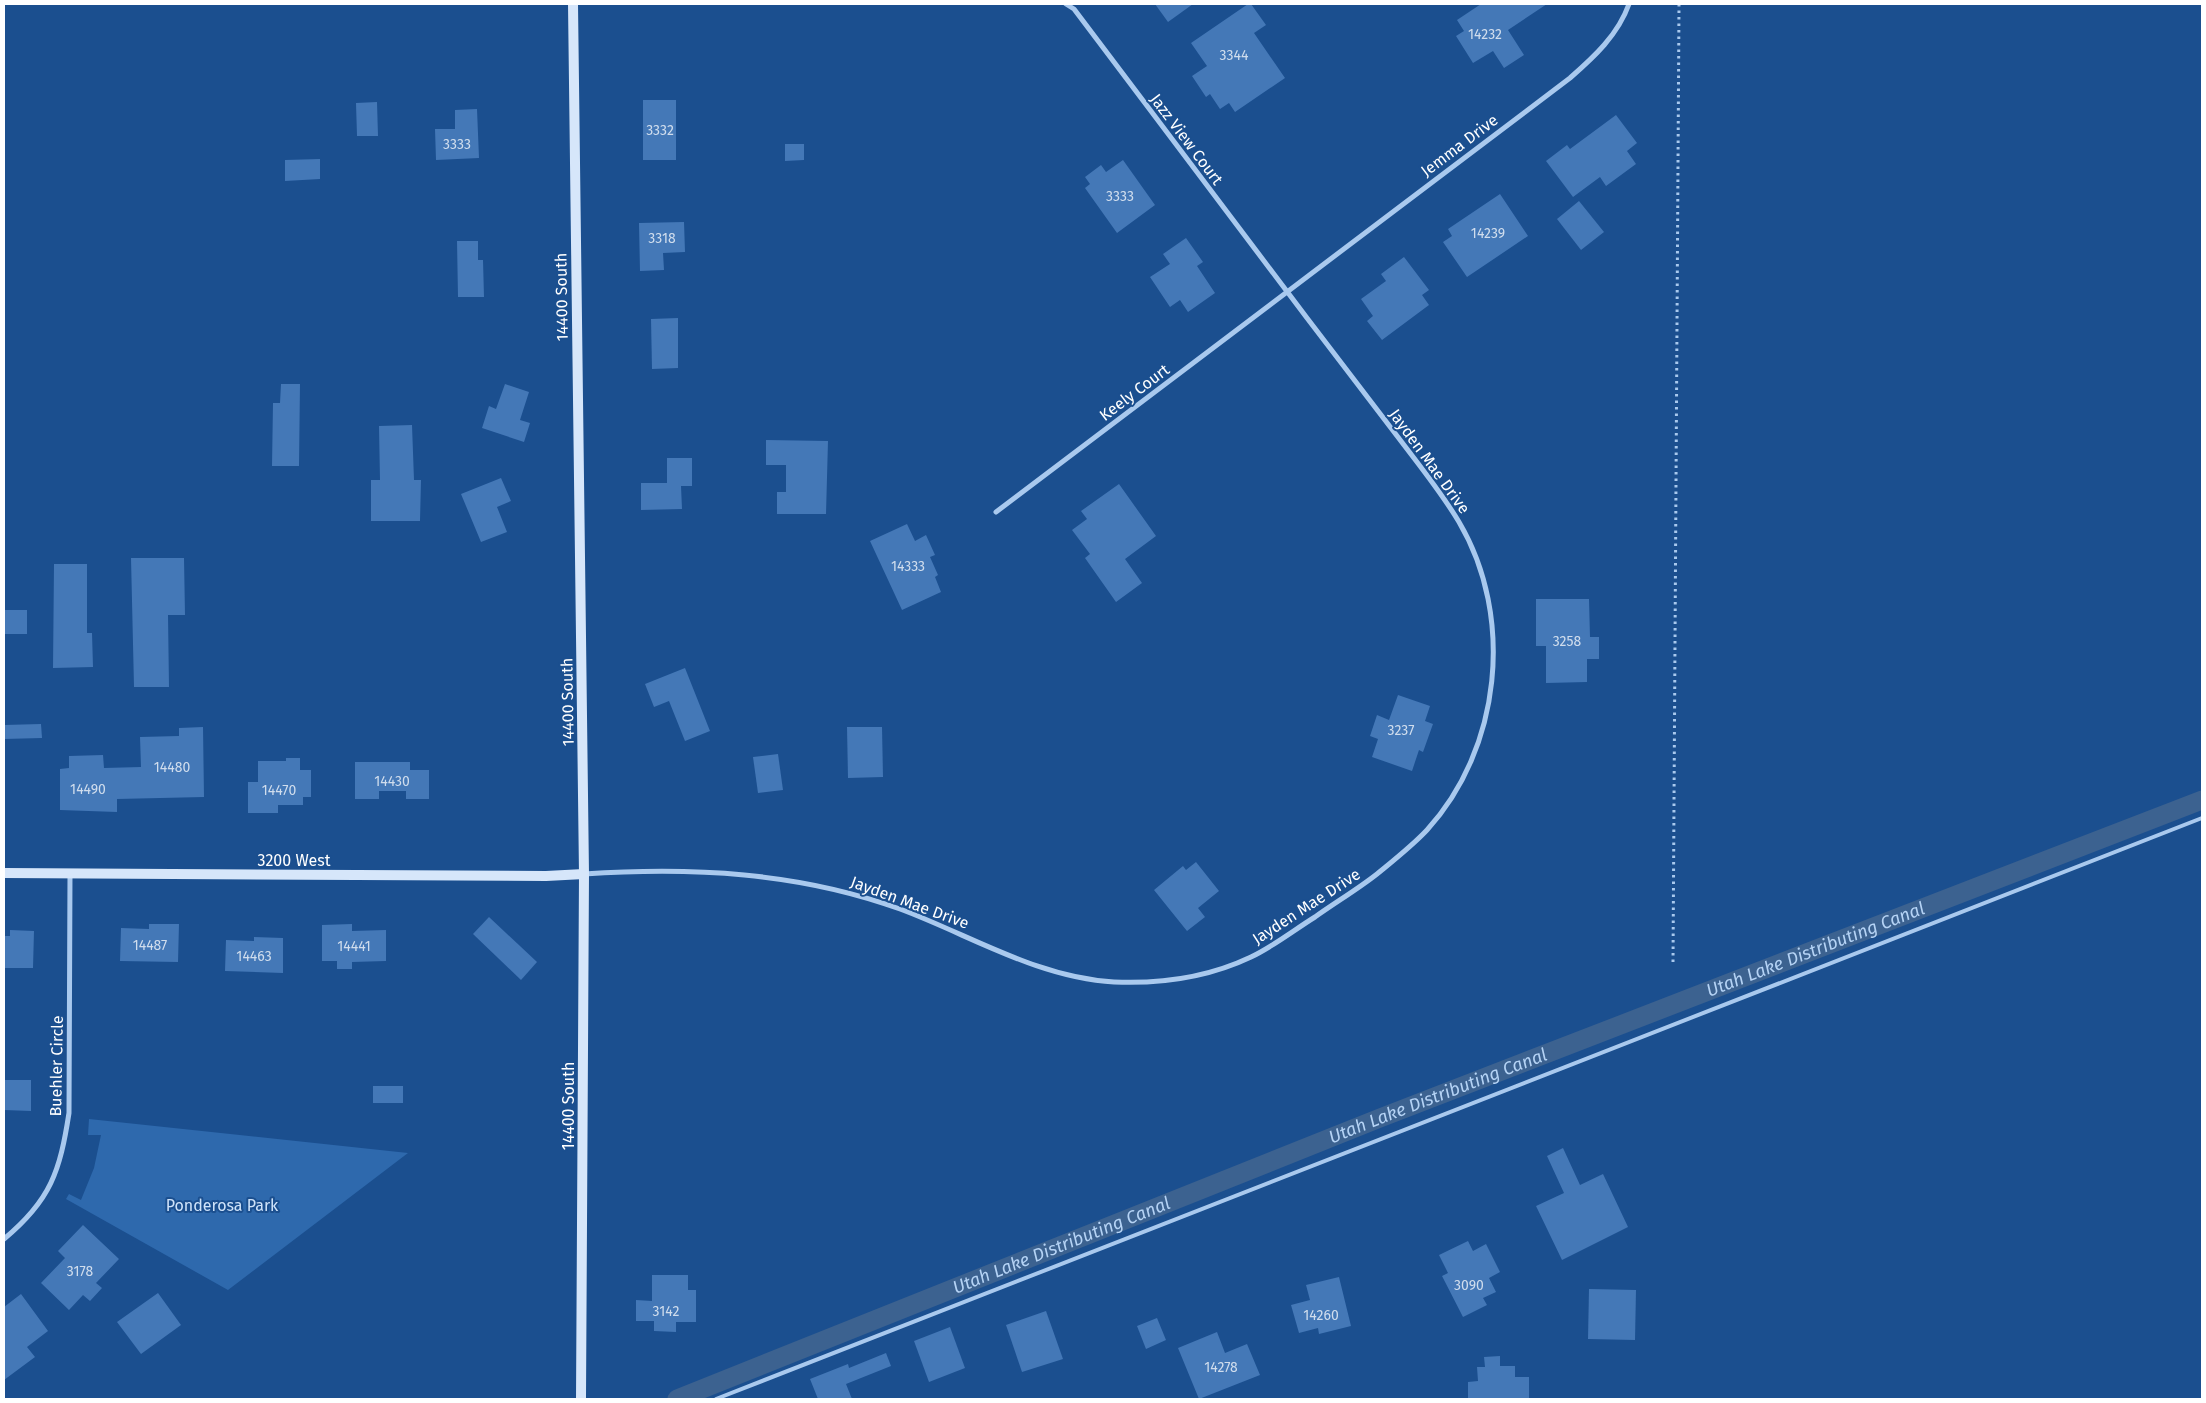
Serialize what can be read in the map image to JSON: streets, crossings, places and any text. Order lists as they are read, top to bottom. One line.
{"streets":{"street":["Jazz View Court","Jemma Drive","14400 South","Keely Court","Jayden Mae Drive","3200 West","Buehler Circle"]},"crossings":[["Jazz View Court","Jemma Drive"],["Jazz View Court","Keely Court"],["Jazz View Court","Jayden Mae Drive"],["Jemma Drive","Keely Court"],["Jemma Drive","Jayden Mae Drive"],["14400 South","Jayden Mae Drive"],["14400 South","3200 West"],["Keely Court","Jayden Mae Drive"],["Jayden Mae Drive","3200 West"],["3200 West","Buehler Circle"]],"water":["Utah Lake Distributing Canal"],"parks":["Ponderosa Park"],"house_numbers":["14232","3344","3332","3333","3333","14239","3318","14333","3258","3237","14480","14430","14490","14470","14487","14441","14463","3178","3090","3142","14260","14278"]}
